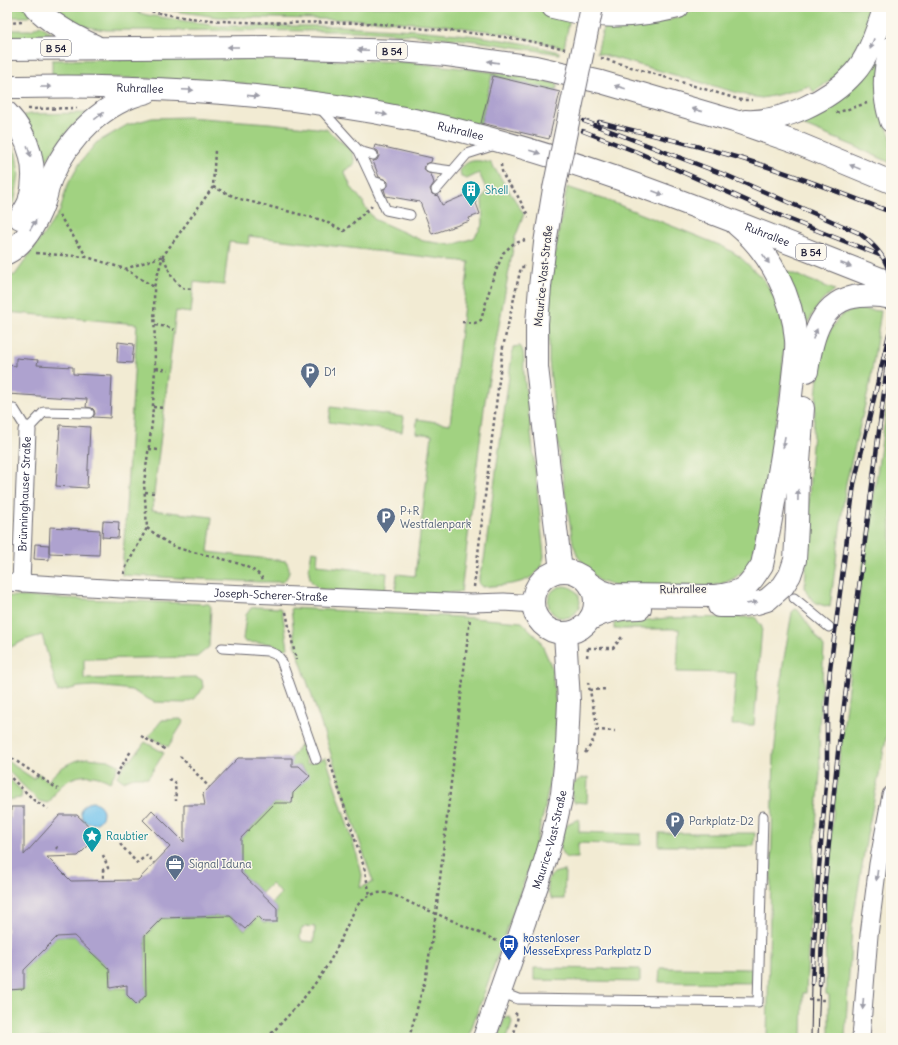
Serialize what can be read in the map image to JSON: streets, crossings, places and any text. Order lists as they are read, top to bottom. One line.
{"streets":{"main road":["B 54","Ruhrallee","Maurice-Vast-Straße"],"street":["Brünninghauser Straße","Joseph-Scherer-Straße"]},"crossings":[["Maurice-Vast-Straße","Joseph-Scherer-Straße"],["Brünninghauser Straße","Joseph-Scherer-Straße"]],"places":{"building":["Shell"],"parking":["D1","P+R Westfalenpark","Parkplatz-D2"],"place":["Raubtier"],"office":["Signal Iduna"],"bus stop":["kostenloser MesseExpress Parkplatz D"]}}
